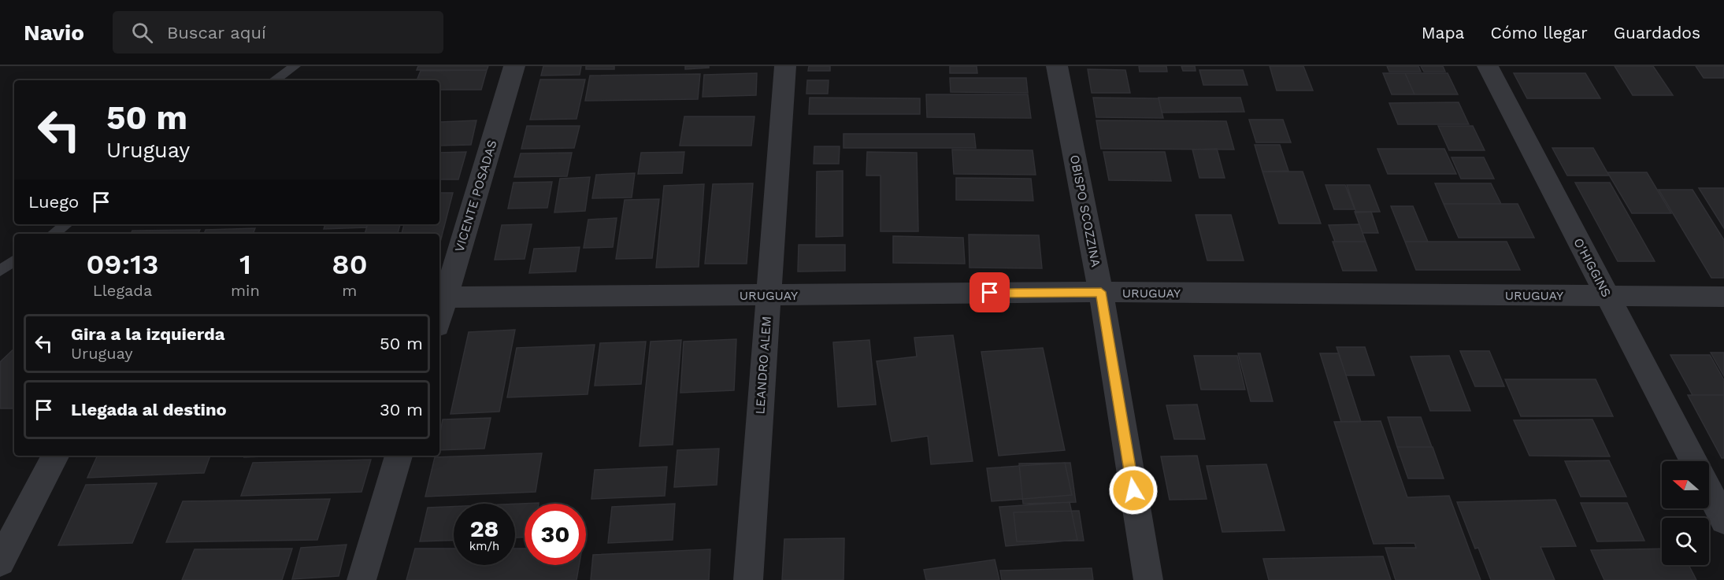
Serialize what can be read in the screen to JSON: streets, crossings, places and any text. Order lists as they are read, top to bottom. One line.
{"streets":{"street":["VICENTE POSADAS","OBISPO SCOZZINA","O'HIGGINS","URUGUAY","LEANDRO ALEM"]},"crossings":[["VICENTE POSADAS","URUGUAY"],["OBISPO SCOZZINA","URUGUAY"],["O'HIGGINS","URUGUAY"],["URUGUAY","LEANDRO ALEM"]],"north":"left","page":{"header":"Navio","search":"Buscar aquí","nav":["Mapa","Cómo llegar","Guardados"],"turn":["50 m","Uruguay"],"then":"Luego","eta":["09:13","Llegada","1","min","80","m"],"list":[{"name":"Gira a la izquierda","note":"Uruguay","value":"50 m"},{"name":"Llegada al destino","value":"30 m"}],"speed":"28 km/h","limit":"30"}}
